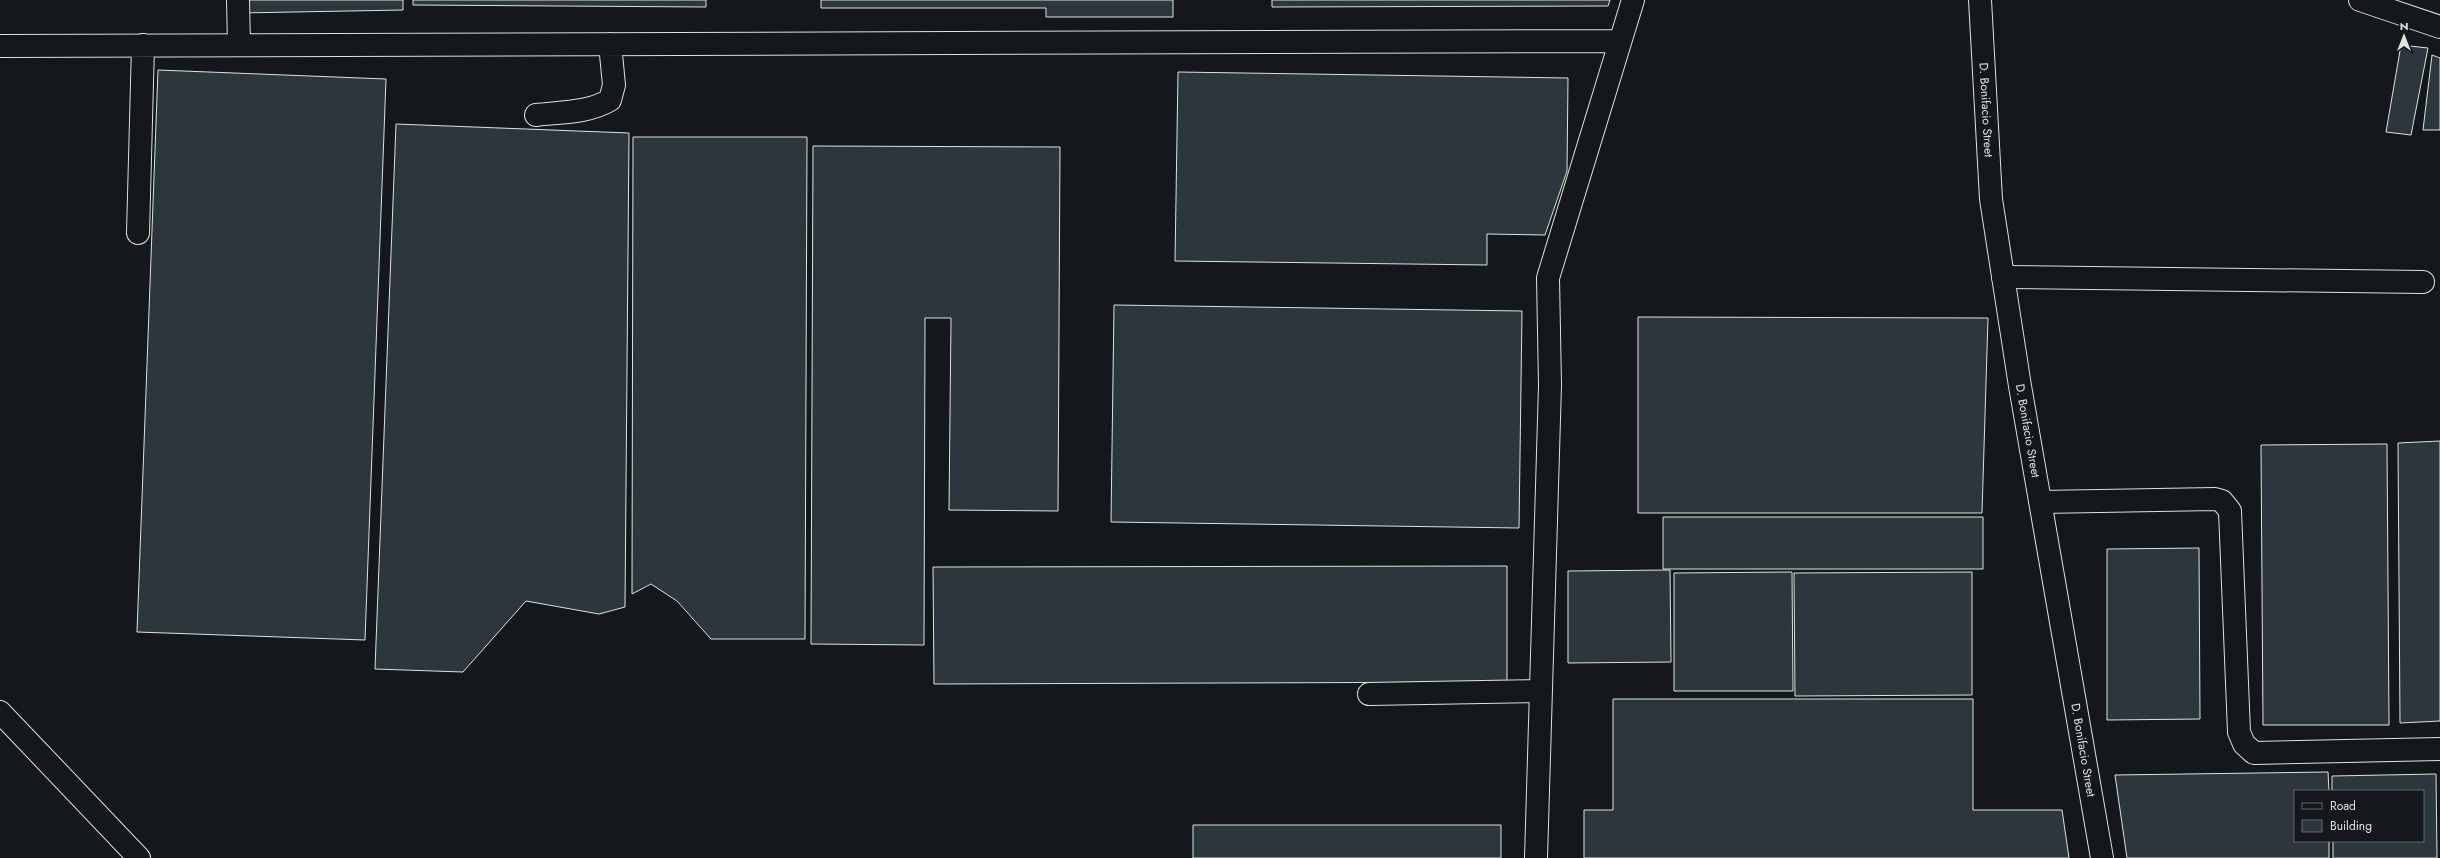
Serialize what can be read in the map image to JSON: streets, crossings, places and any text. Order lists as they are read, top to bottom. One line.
{"streets":{"main road":["D. Bonifacio Street"]},"legend":["Road","Building"],"north":"top"}
